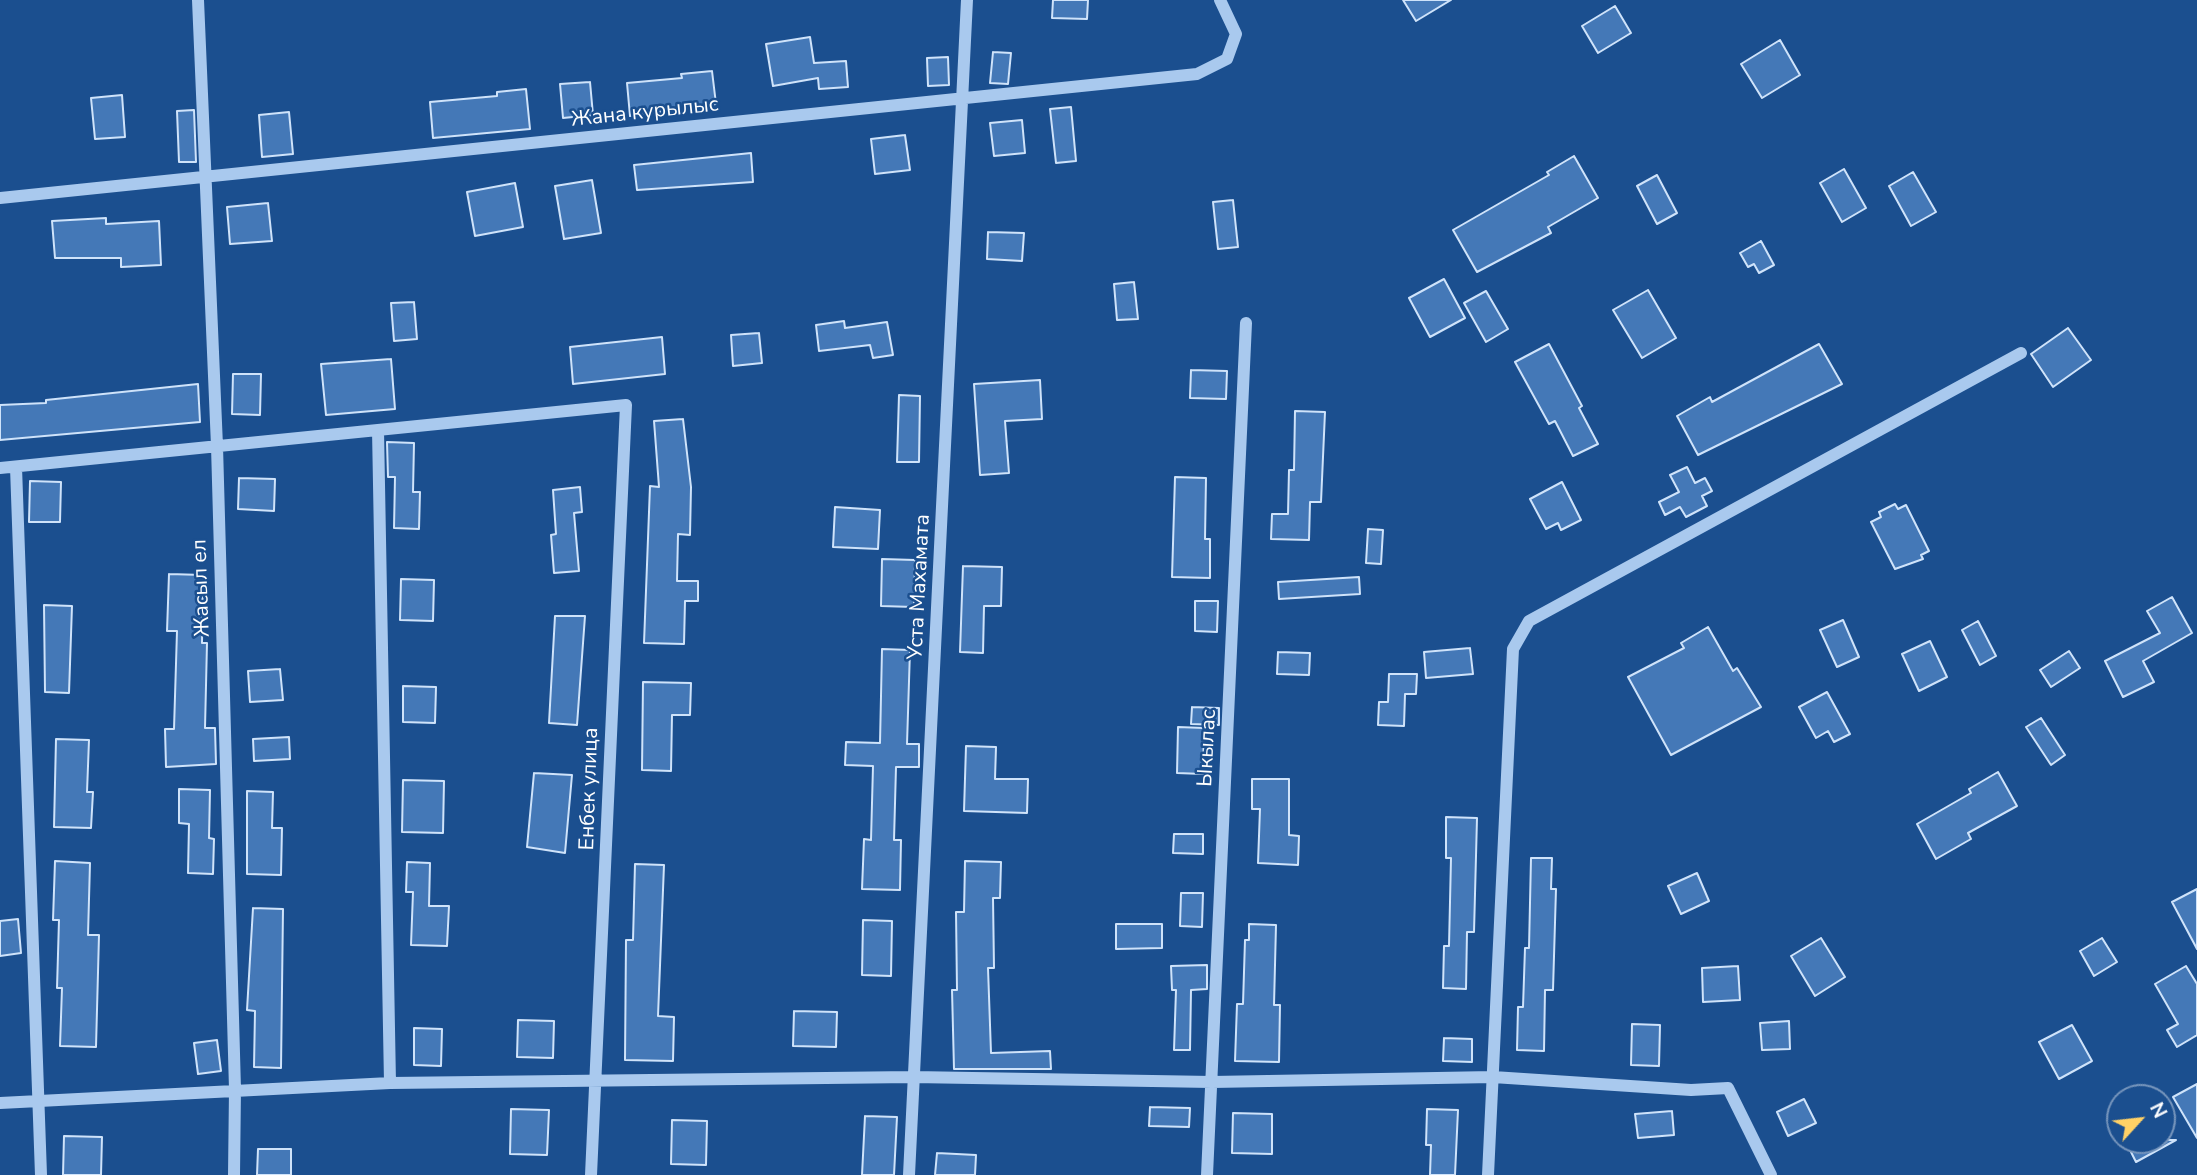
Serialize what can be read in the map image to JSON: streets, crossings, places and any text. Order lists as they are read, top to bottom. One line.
{"streets":{"street":["Жана курылыс","Уста Махамата","Жасыл ел","Ыкылас","Енбек улица"]},"crossings":[["Жана курылыс","Уста Махамата"],["Жана курылыс","Жасыл ел"]],"north":"top right"}
